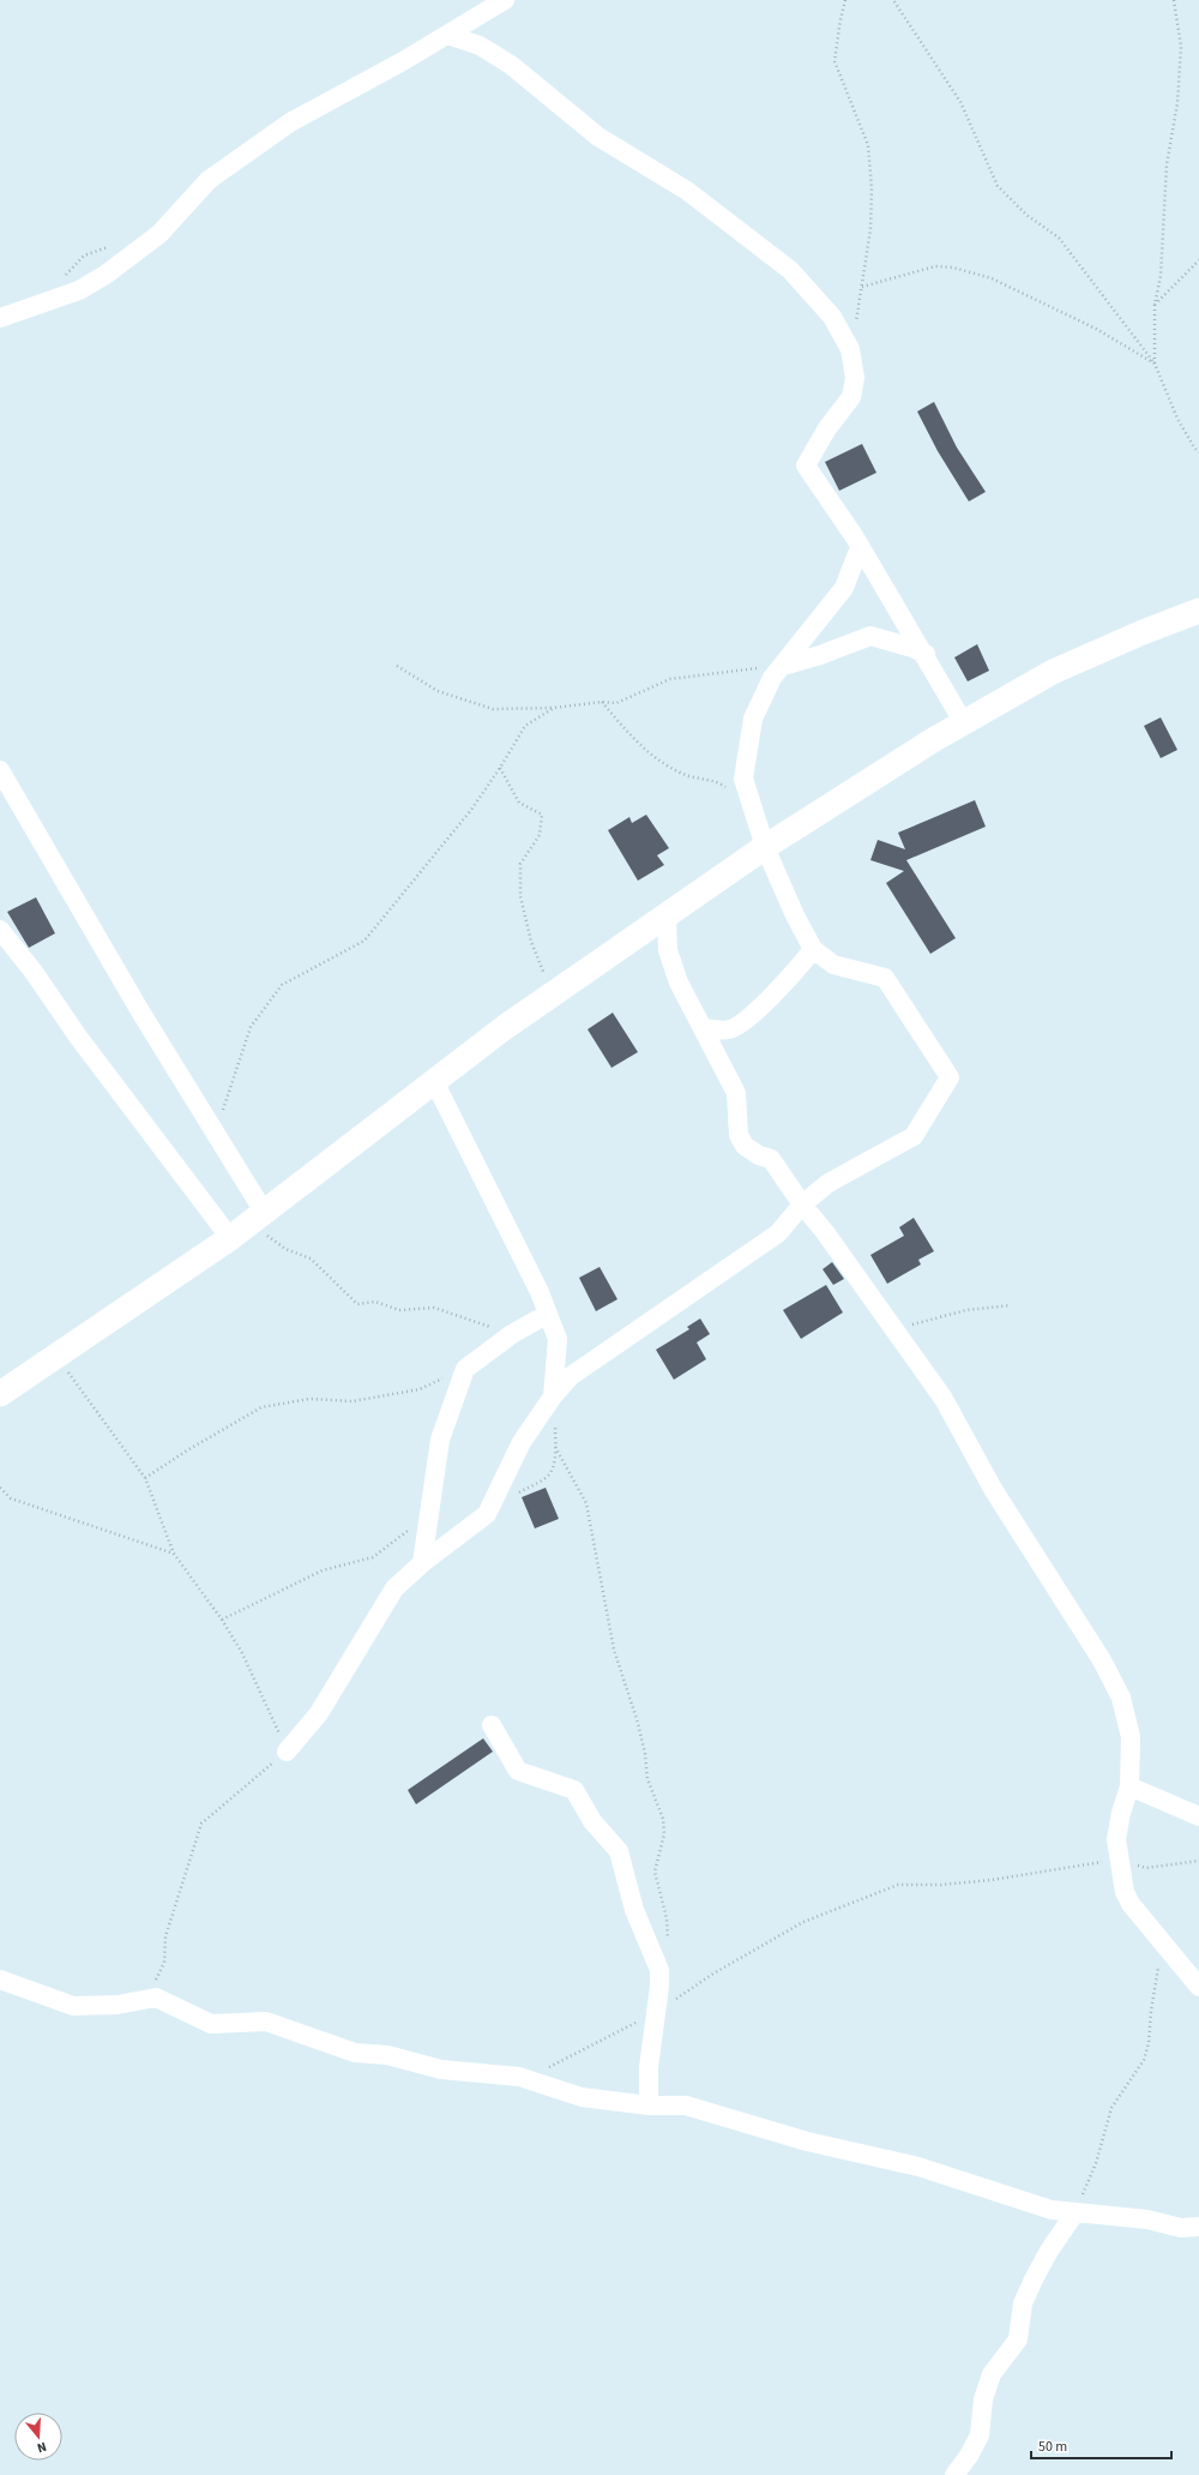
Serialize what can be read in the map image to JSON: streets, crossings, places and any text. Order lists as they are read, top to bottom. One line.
{"scale_bar":"50 m","north":"bottom"}
